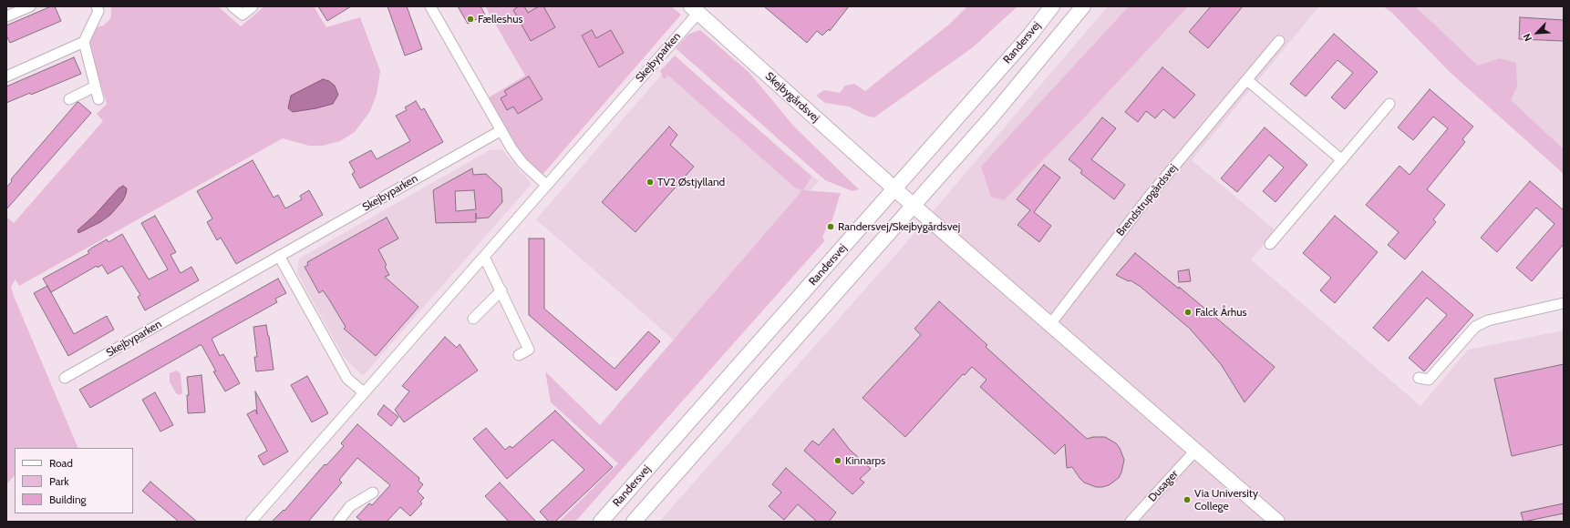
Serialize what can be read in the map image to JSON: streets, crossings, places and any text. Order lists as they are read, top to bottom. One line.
{"streets":{"main road":["Randersvej","Skejbygårdsvej"],"street":["Skejbyparken","Brendstrupgårdsvej","Dusager"]},"crossings":[["Randersvej","Skejbygårdsvej"],["Skejbyparken","Skejbygårdsvej"]],"places":["Fælleshus","TV2 Østjylland","Randersvej/Skejbygårdsvej","Falck Århus","Kinnarps","Via University College"],"legend":["Road","Park","Building"],"north":"bottom left"}
